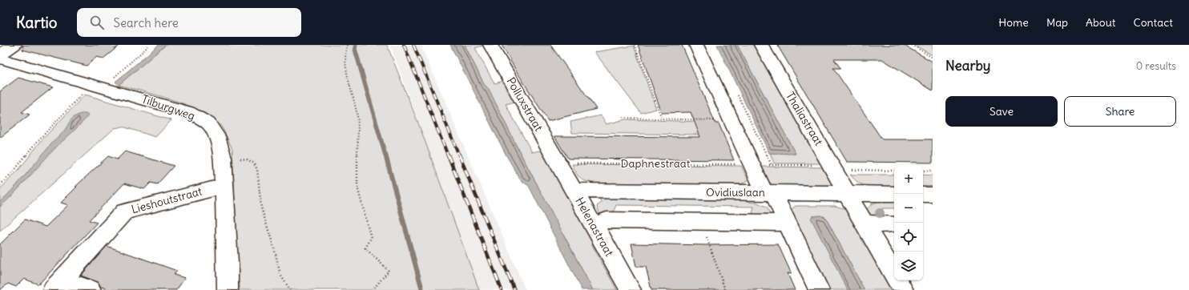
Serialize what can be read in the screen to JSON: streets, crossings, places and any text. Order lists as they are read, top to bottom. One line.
{"streets":{"street":["Polluxstraat","Tilburgweg","Thaliastraat","Ovidiuslaan","Lieshoutstraat","Helenastraat"],"path":["Daphnestraat"]},"crossings":[["Polluxstraat","Daphnestraat"],["Polluxstraat","Helenastraat"],["Tilburgweg","Lieshoutstraat"],["Thaliastraat","Daphnestraat"],["Thaliastraat","Ovidiuslaan"],["Daphnestraat","Helenastraat"],["Ovidiuslaan","Helenastraat"]],"page":{"header":"Kartio","search":"Search here","nav":["Home","Map","About","Contact"],"heading":["Nearby","0 results"],"buttons":["Save","Share"],"map_buttons":["+","−"]}}
